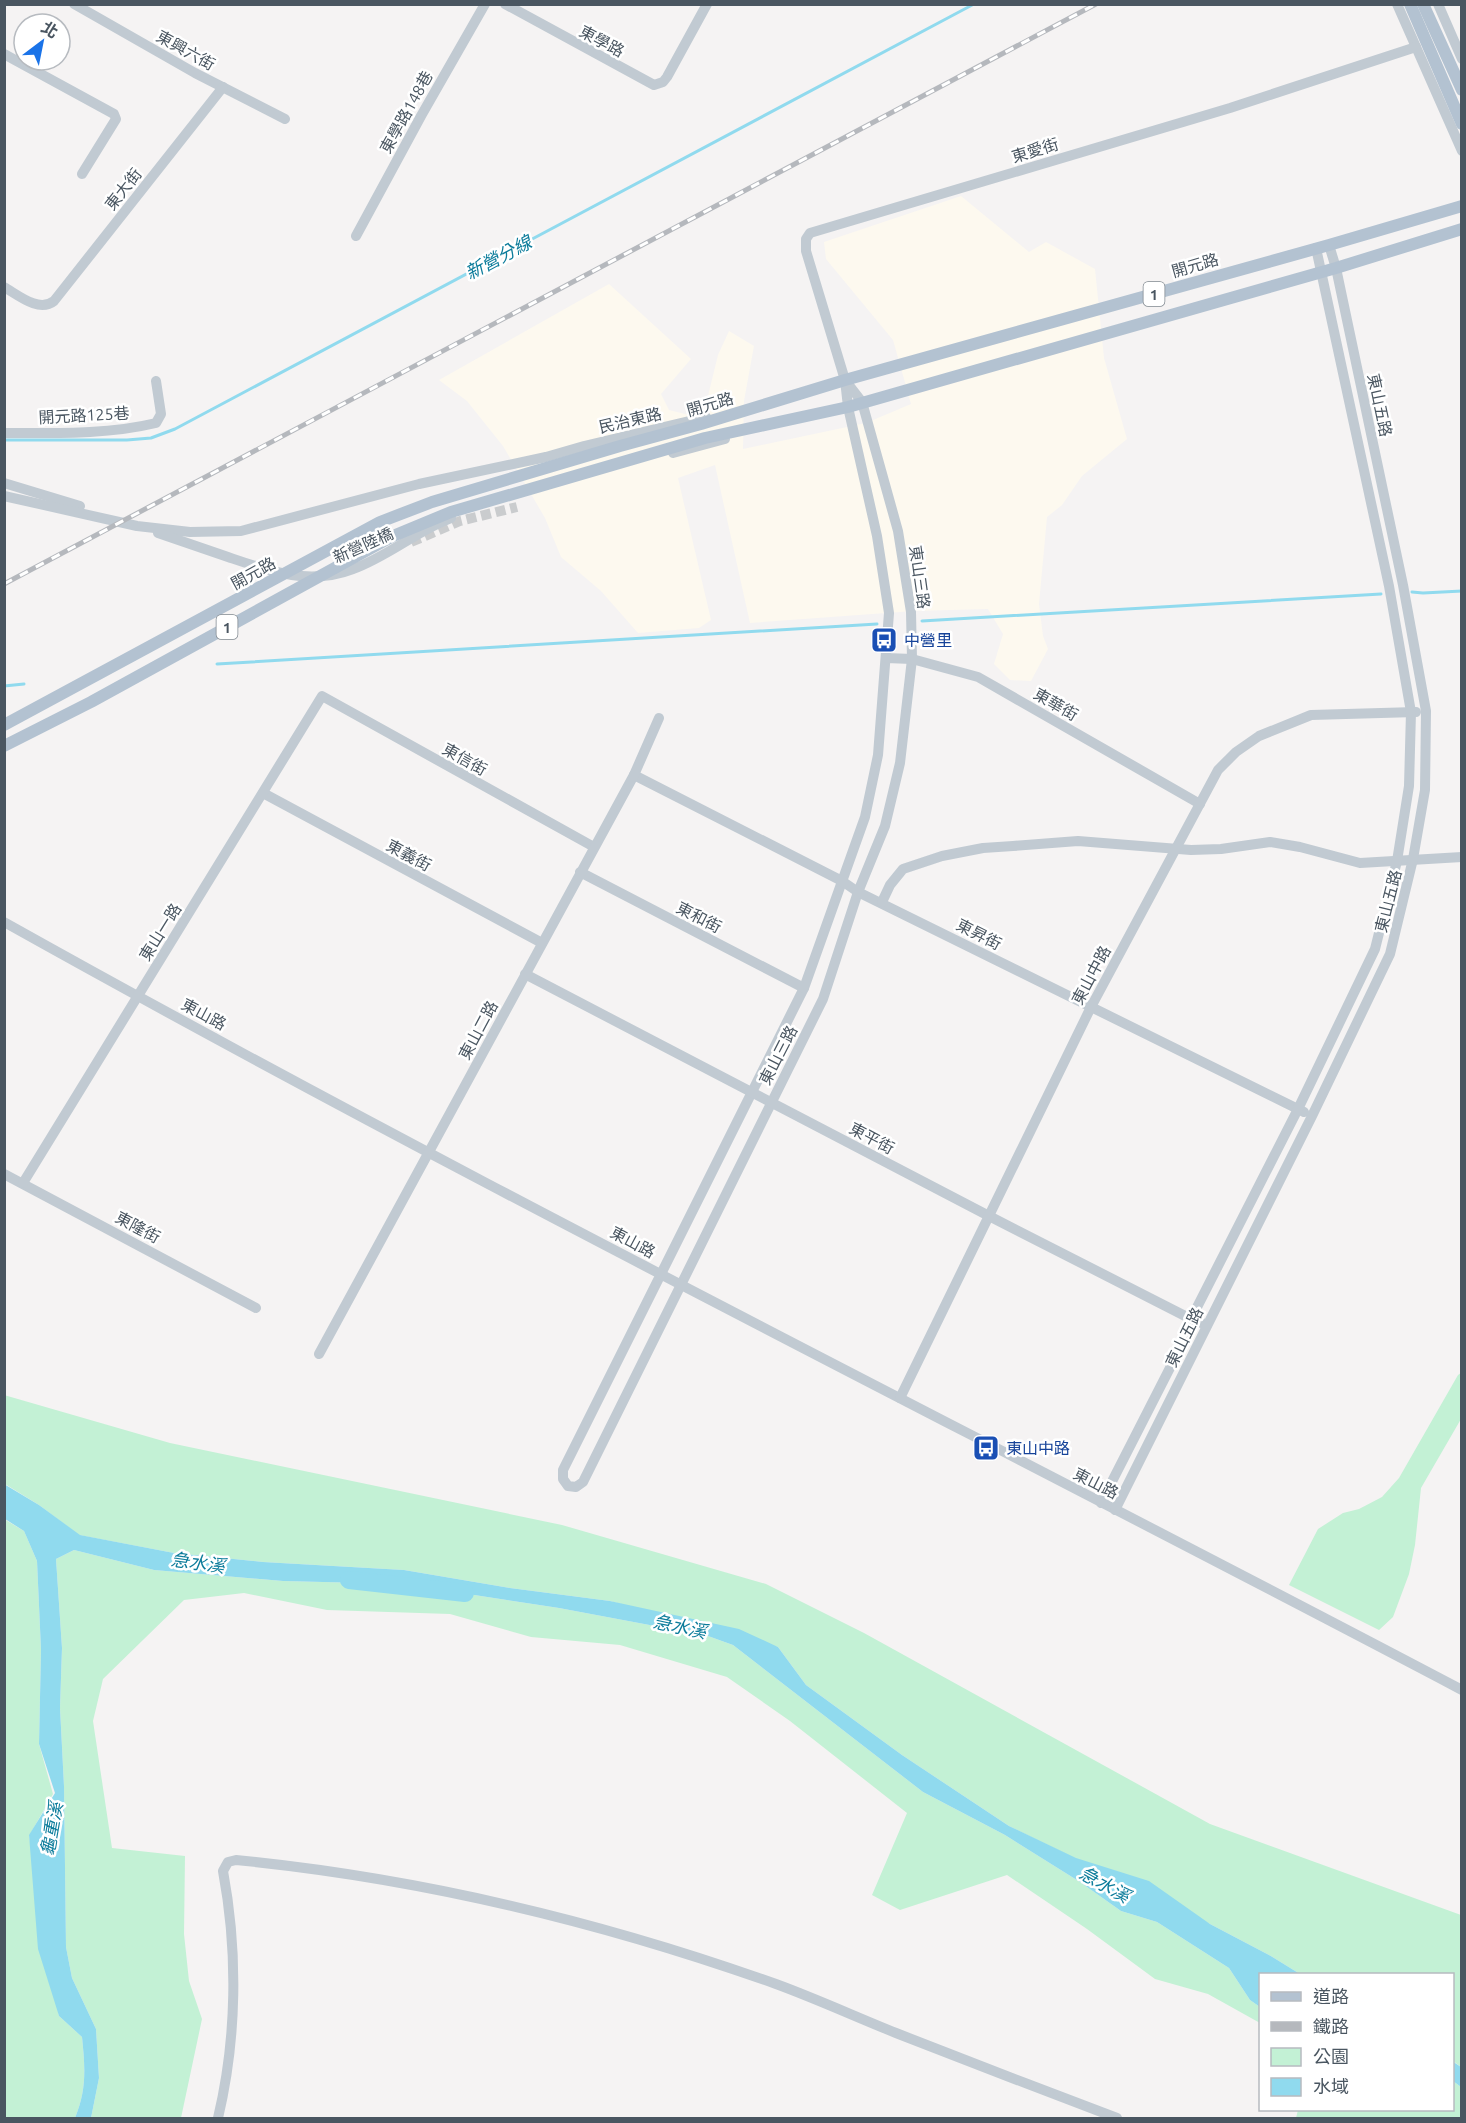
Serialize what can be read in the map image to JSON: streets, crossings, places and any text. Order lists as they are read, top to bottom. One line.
{"streets":{"main road":["開元路","1"],"street":["東學路","東興六街","東學路148巷","東愛街","東大街","東山五路","開元路125巷","民治東路","新營陸橋","東山三路","東華街","東信街","東義街","東和街","東山一路","東昇街","東山中路","東山路","東山二路","東平街","東隆街"]},"crossings":[["東興六街","東大街"],["東愛街","開元路"],["東愛街","東山三路"],["開元路","東山五路"],["開元路","民治東路"],["開元路","新營陸橋"],["開元路","東山三路"],["東山五路","東昇街"],["東山五路","東山中路"],["東山五路","東山路"],["東山五路","東平街"],["民治東路","新營陸橋"],["東山三路","東華街"],["東山三路","東和街"],["東山三路","東昇街"],["東山三路","東山路"],["東山三路","東平街"],["東華街","東山中路"],["東信街","東山一路"],["東信街","東山二路"],["東義街","東山一路"],["東義街","東山二路"],["東和街","東山二路"],["東山一路","東山路"],["東山一路","東隆街"],["東昇街","東山中路"],["東昇街","東山二路"],["東山中路","東山路"],["東山中路","東平街"],["東山路","東山二路"],["東山二路","東平街"]],"water":["新營分線","急水溪","龜重溪"],"places":{"bus stop":["中營里","東山中路"]},"legend":["道路","鐵路","公園","水域"],"north":"top right"}
